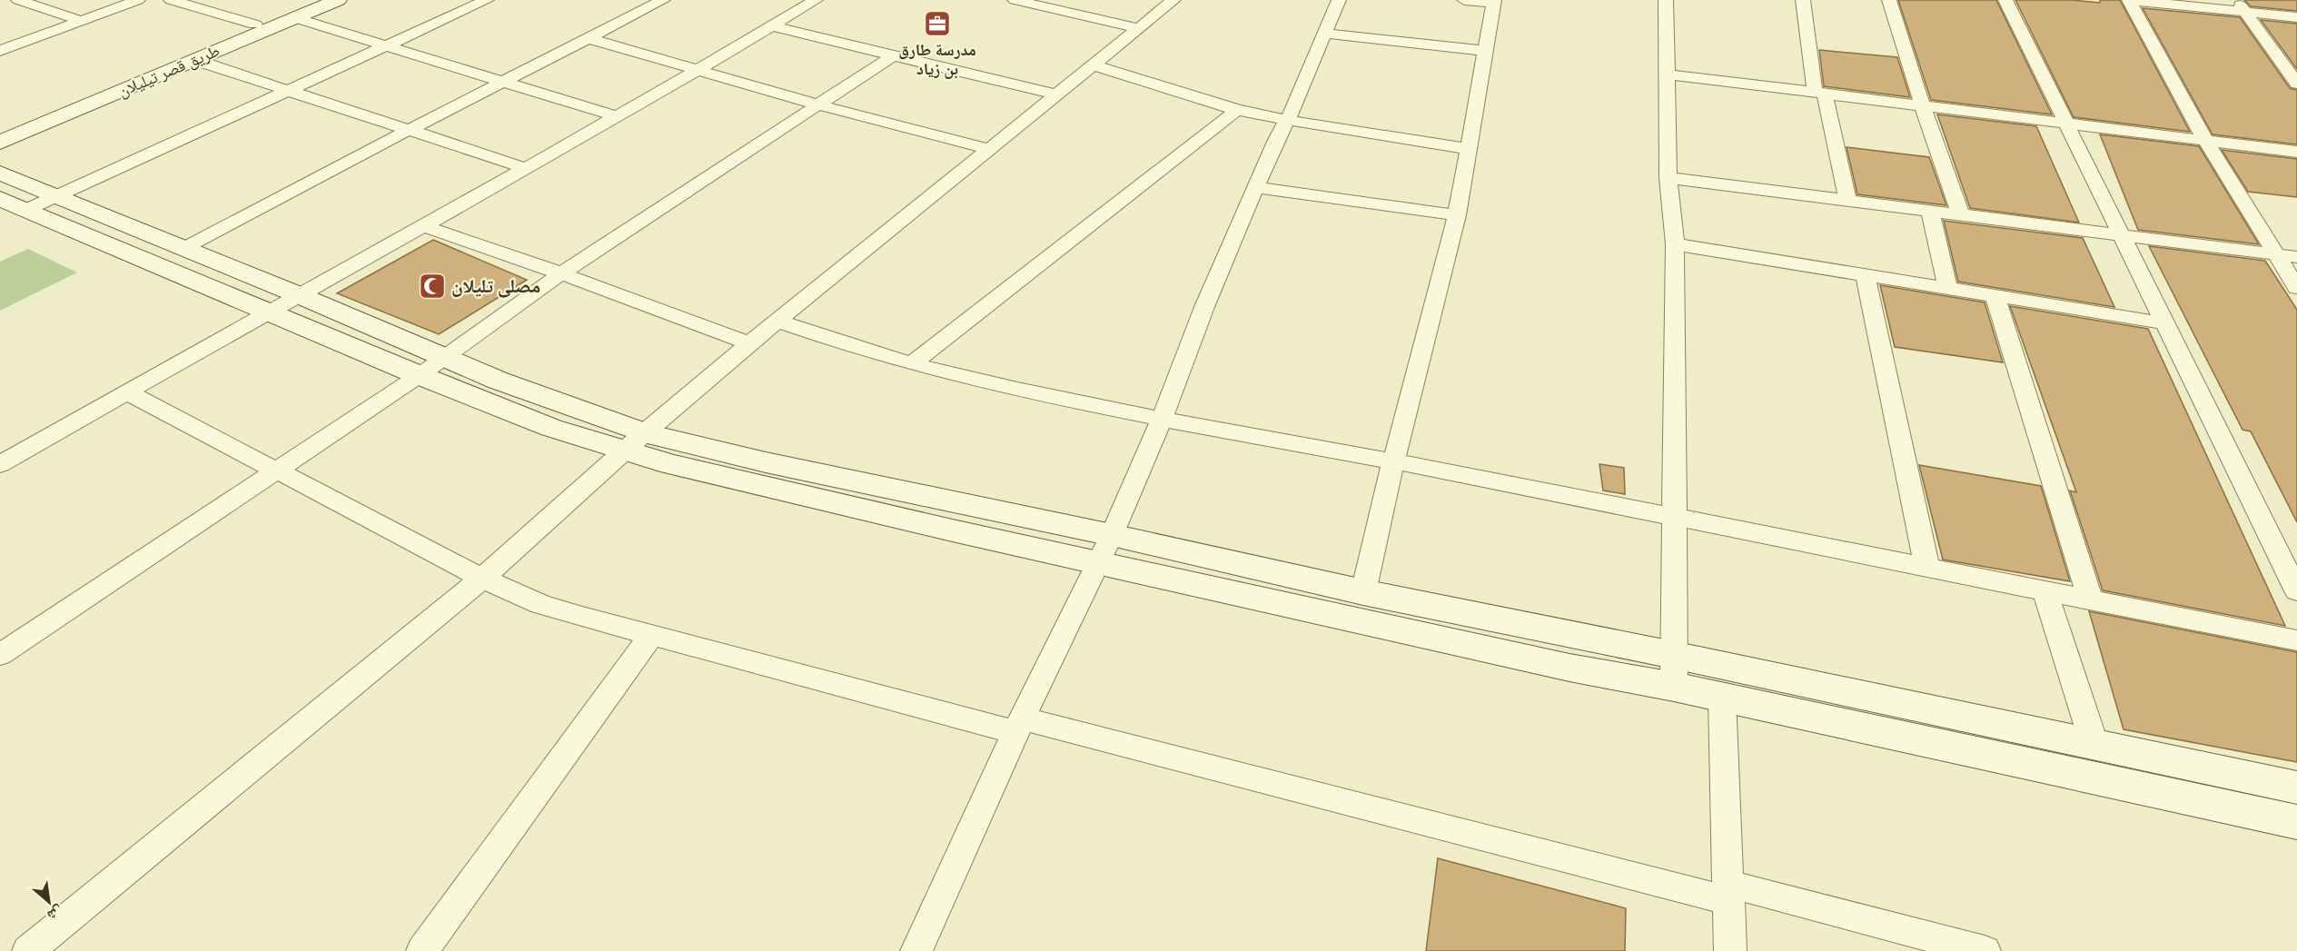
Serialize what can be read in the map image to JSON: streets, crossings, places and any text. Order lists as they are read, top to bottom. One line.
{"streets":{"main road":["طريق قصر تيليلان"]},"places":{"office":["مدرسة طارق بن زياد"],"mosque":["مصلى تليلان"]},"north":"bottom right"}
